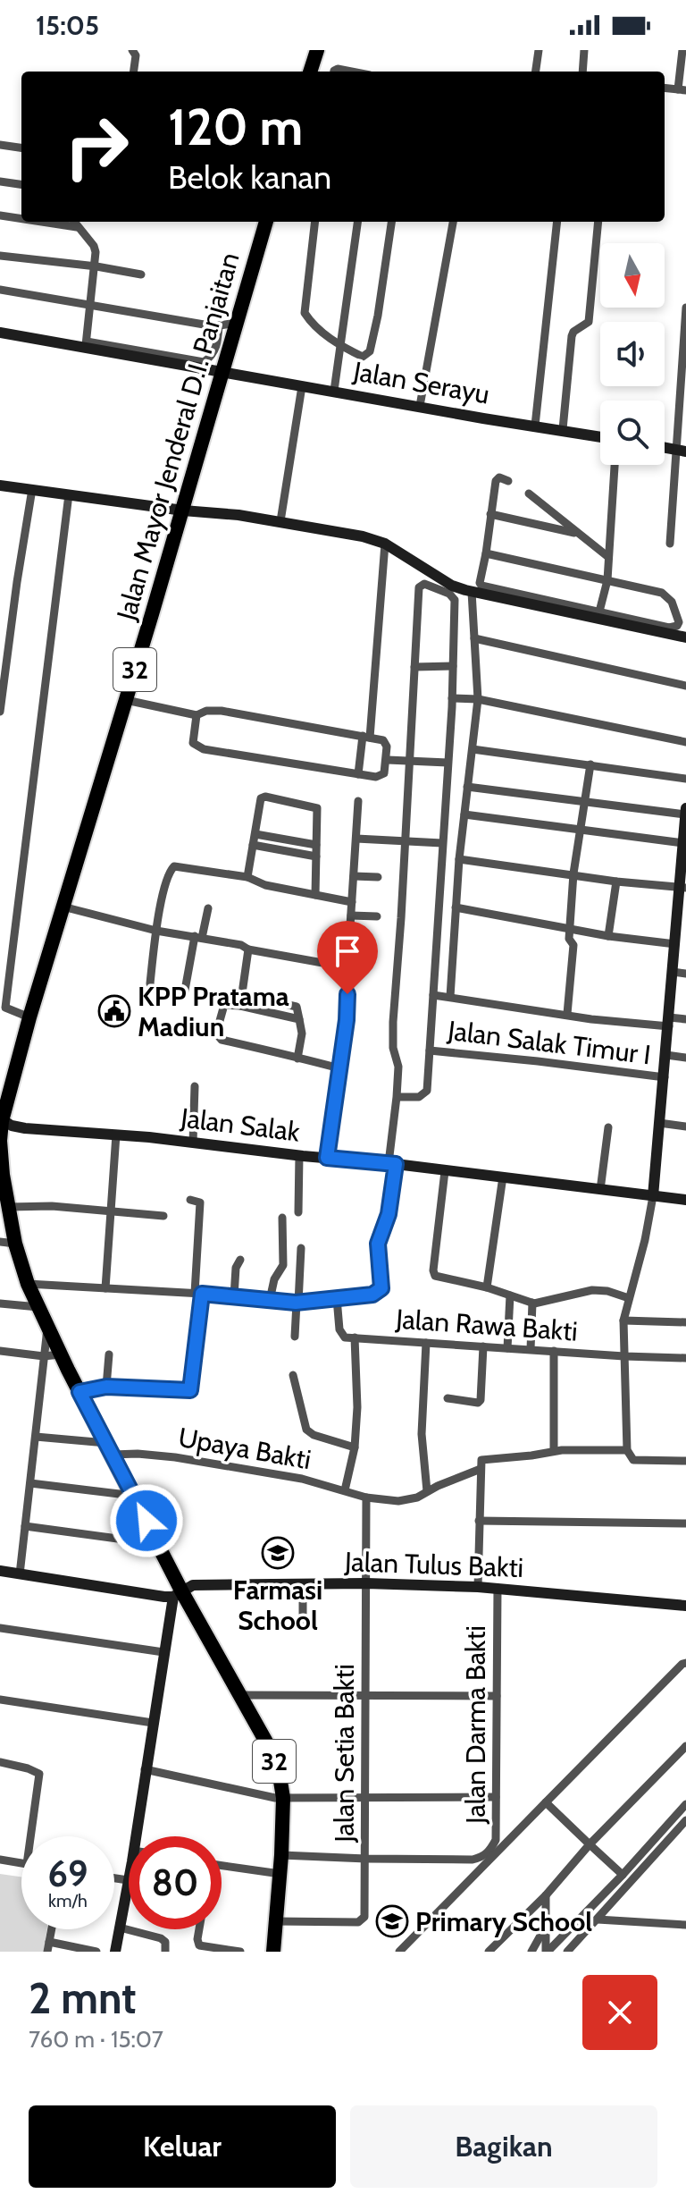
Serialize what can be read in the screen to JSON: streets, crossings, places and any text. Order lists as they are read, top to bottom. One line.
{"streets":{"highway":["Jalan Mayor Jenderal D.I. Panjaitan","32"],"street":["Jalan Serayu","Jalan Salak Timur I","Jalan Salak","Jalan Rawa Bakti","Upaya Bakti","Jalan Tulus Bakti","Jalan Darma Bakti","Jalan Setia Bakti"]},"crossings":[["Jalan Serayu","Jalan Mayor Jenderal D.I. Panjaitan"],["Jalan Mayor Jenderal D.I. Panjaitan","32"],["Jalan Mayor Jenderal D.I. Panjaitan","Jalan Salak"],["32","Jalan Salak"],["32","Upaya Bakti"],["32","Jalan Tulus Bakti"],["32","Jalan Setia Bakti"],["Upaya Bakti","Jalan Setia Bakti"],["Jalan Tulus Bakti","Jalan Darma Bakti"],["Jalan Tulus Bakti","Jalan Setia Bakti"],["Jalan Darma Bakti","Jalan Setia Bakti"]],"places":{"public building":["KPP Pratama Madiun"],"school or university":["Farmasi School","Primary School"]},"north":"bottom","page":{"status":"15:05","turn":["120 m","Belok kanan"],"speed":"69 km/h","limit":"80","heading":["2 mnt","760 m · 15:07"],"buttons":["Keluar","Bagikan"]}}
